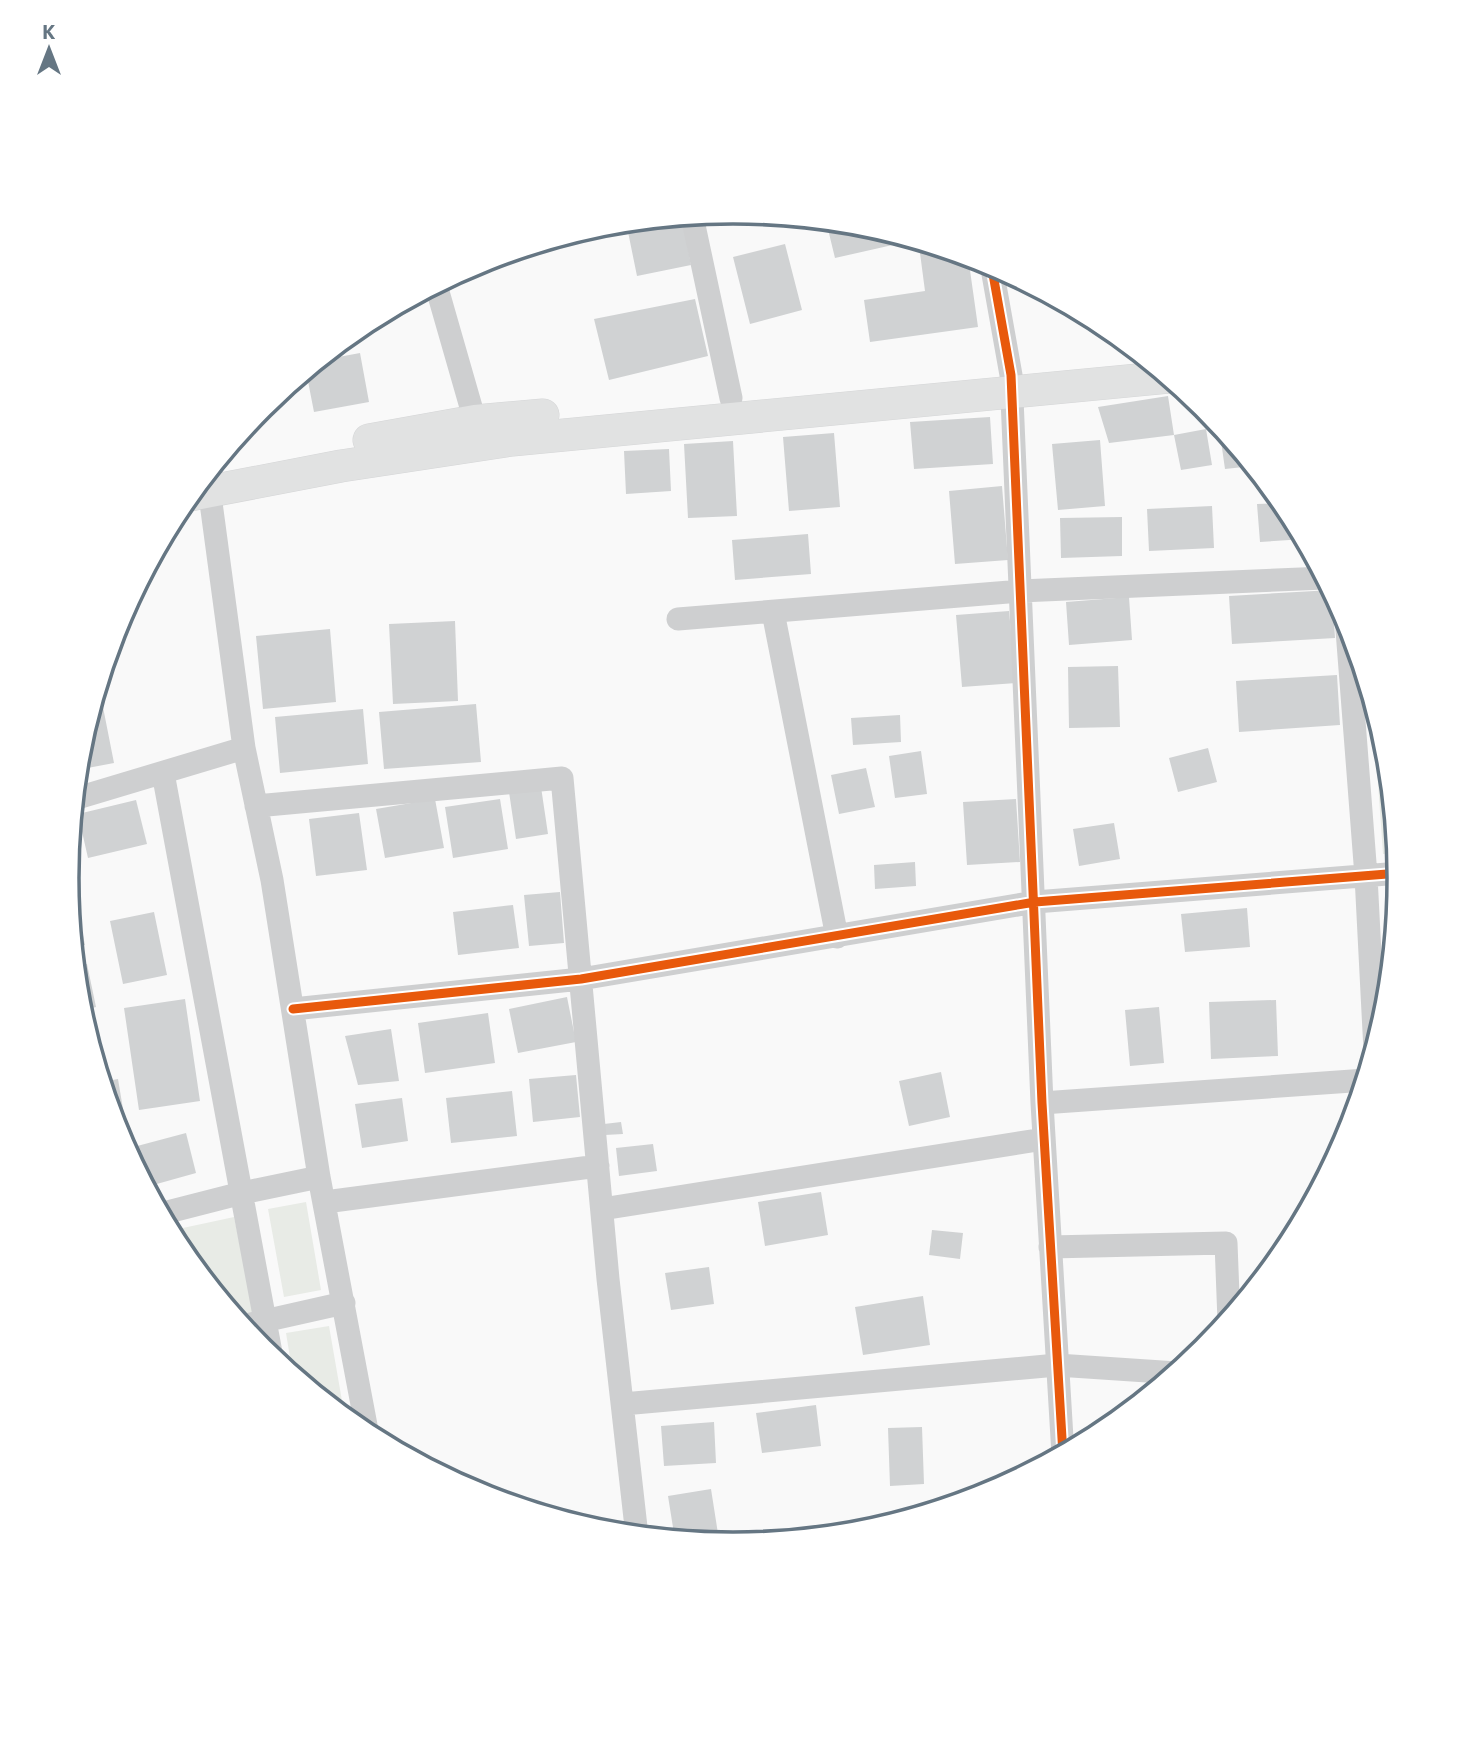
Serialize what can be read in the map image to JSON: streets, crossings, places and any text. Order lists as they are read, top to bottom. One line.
{"north":"top"}
